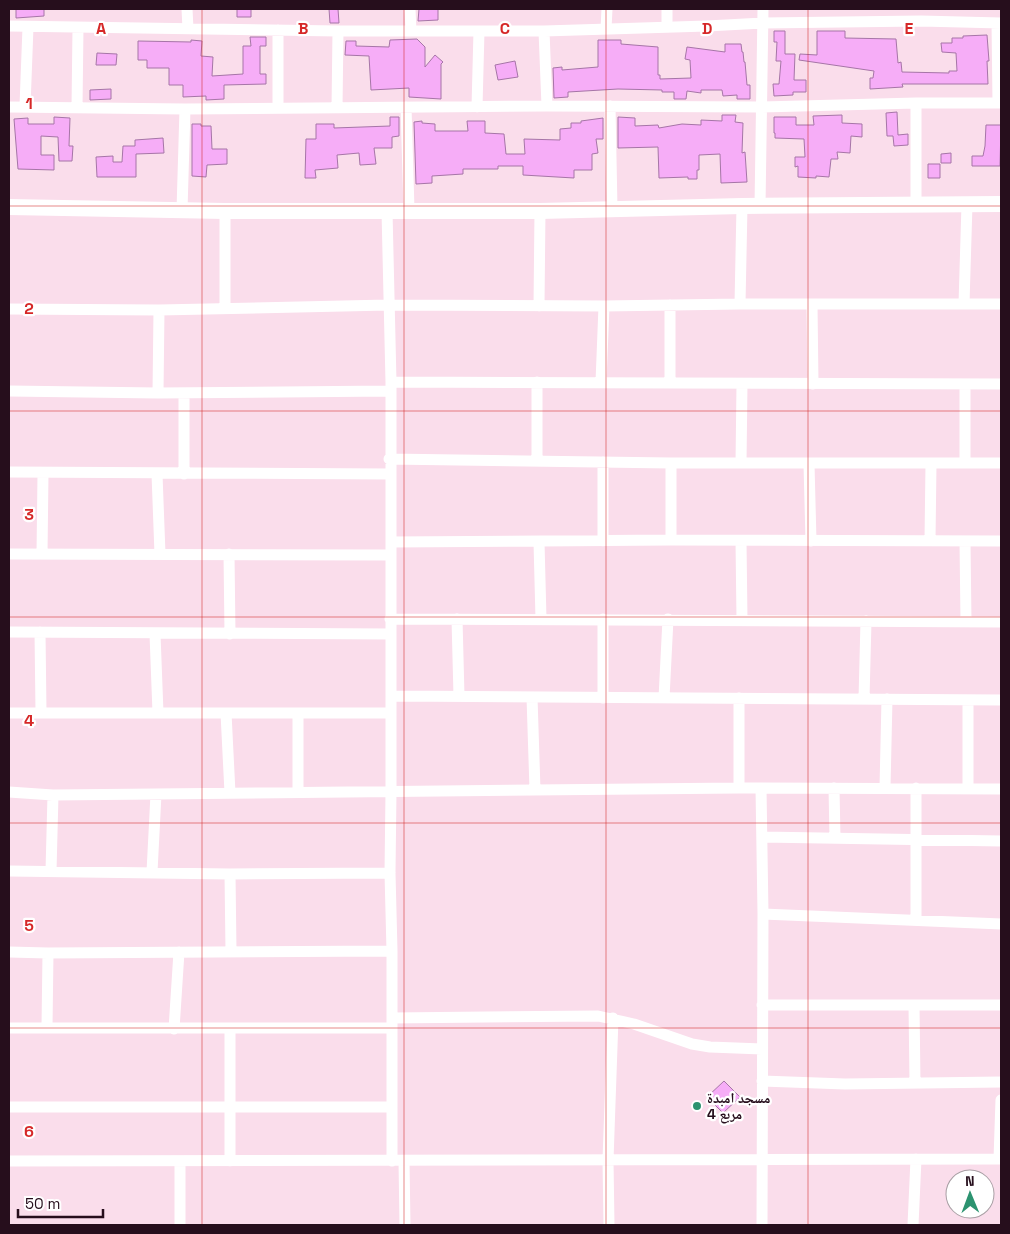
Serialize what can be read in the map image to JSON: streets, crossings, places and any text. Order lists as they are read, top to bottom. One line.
{"places":["مسجد امبدة مربع 4"],"scale_bar":"50 m","north":"top","grid":{"columns":["A","B","C","D","E"],"rows":["1","2","3","4","5","6"]}}
